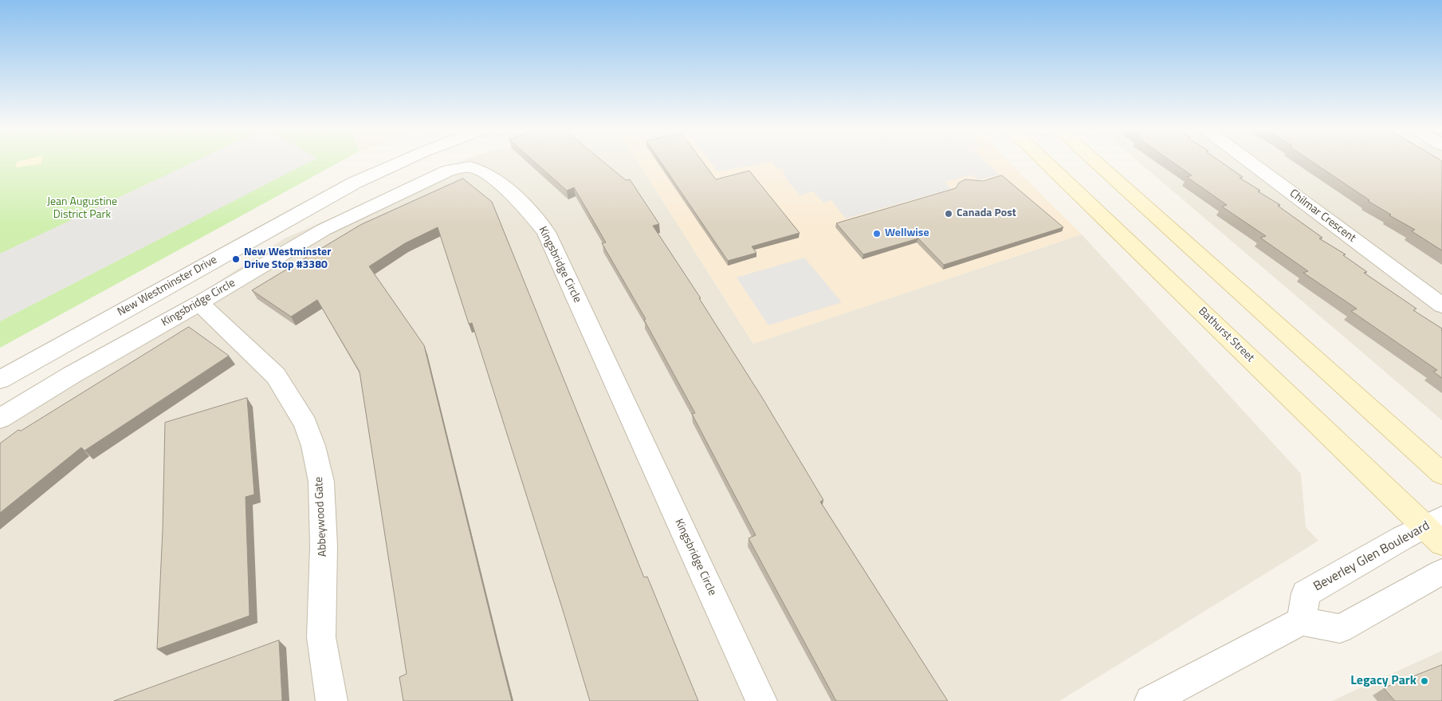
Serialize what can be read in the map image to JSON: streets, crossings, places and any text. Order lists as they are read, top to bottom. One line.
{"streets":{"main road":["Bathurst Street"],"street":["Chilmar Crescent","Kingsbridge Circle","New Westminster Drive","Abbeywood Gate","Beverley Glen Boulevard"]},"crossings":[["Kingsbridge Circle","Abbeywood Gate"],["Bathurst Street","Beverley Glen Boulevard"]],"parks":["Jean Augustine District Park"],"places":["Canada Post","Wellwise","New Westminster Drive Stop #3380","Legacy Park"]}
